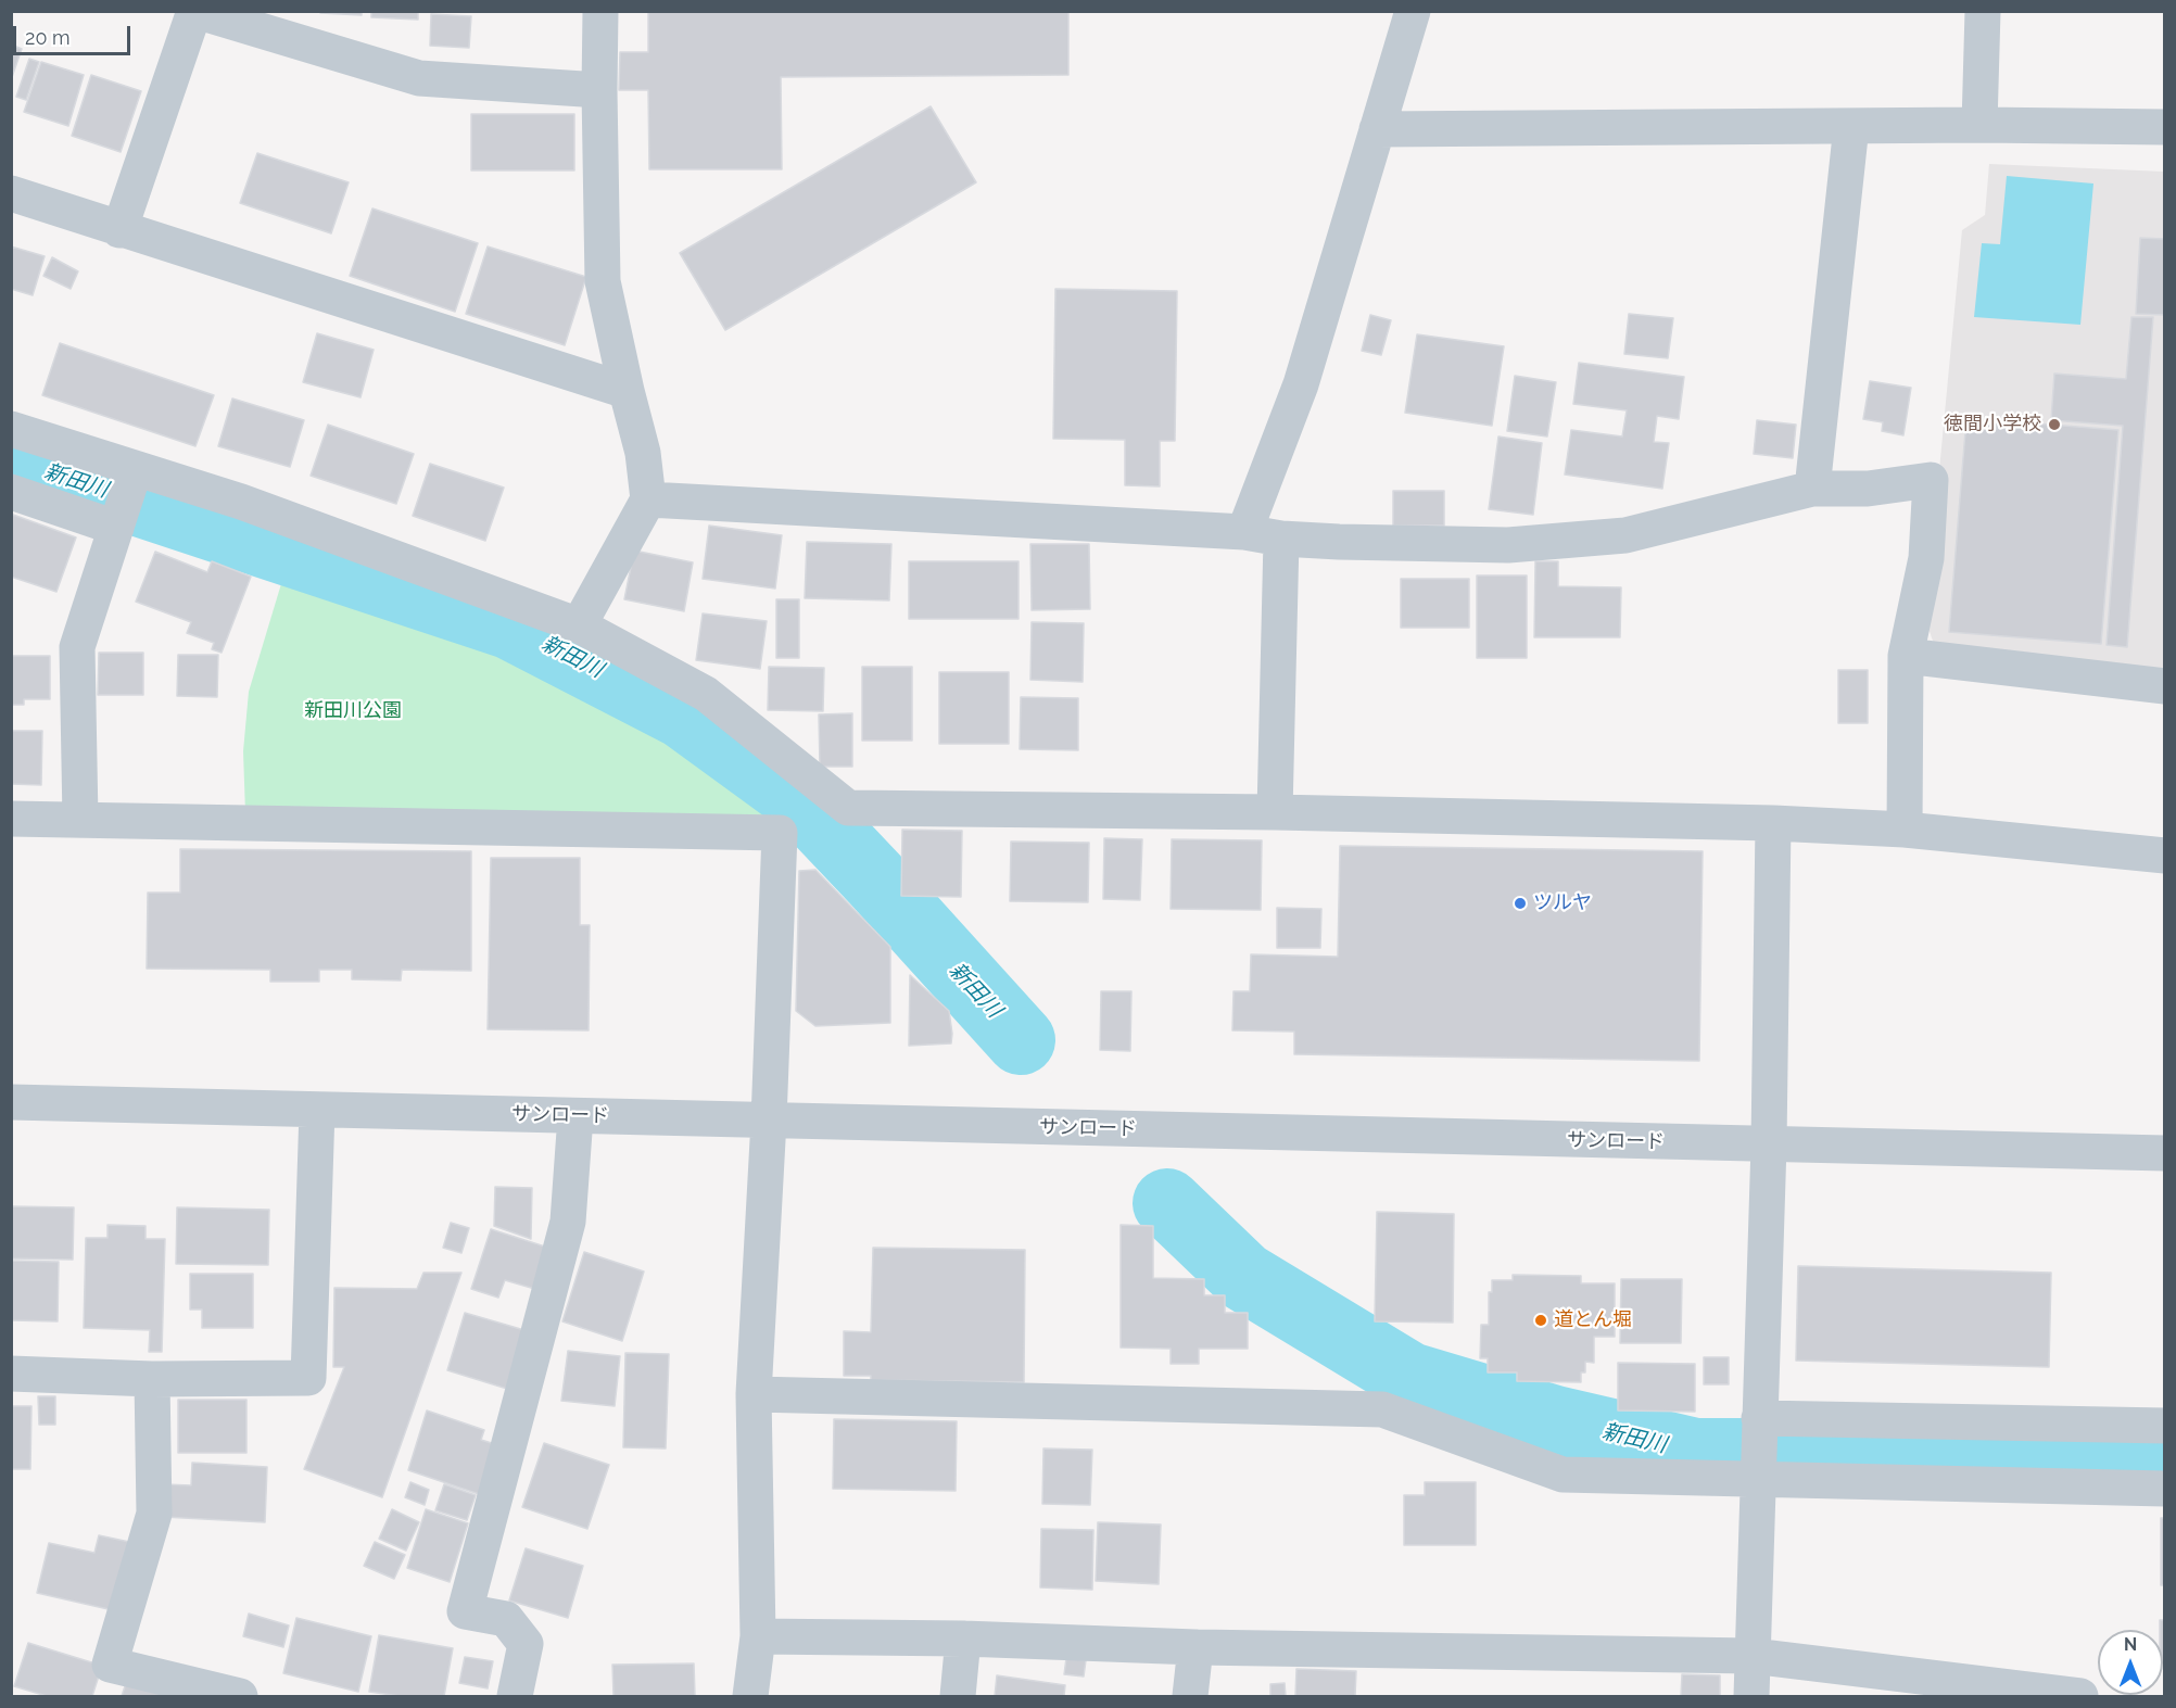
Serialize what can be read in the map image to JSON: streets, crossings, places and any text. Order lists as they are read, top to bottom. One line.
{"streets":{"street":["サンロード"]},"water":["新田川"],"parks":["新田川公園"],"places":["徳間小学校","ツルヤ","道とん堀"],"scale_bar":"20 m","north":"top"}
